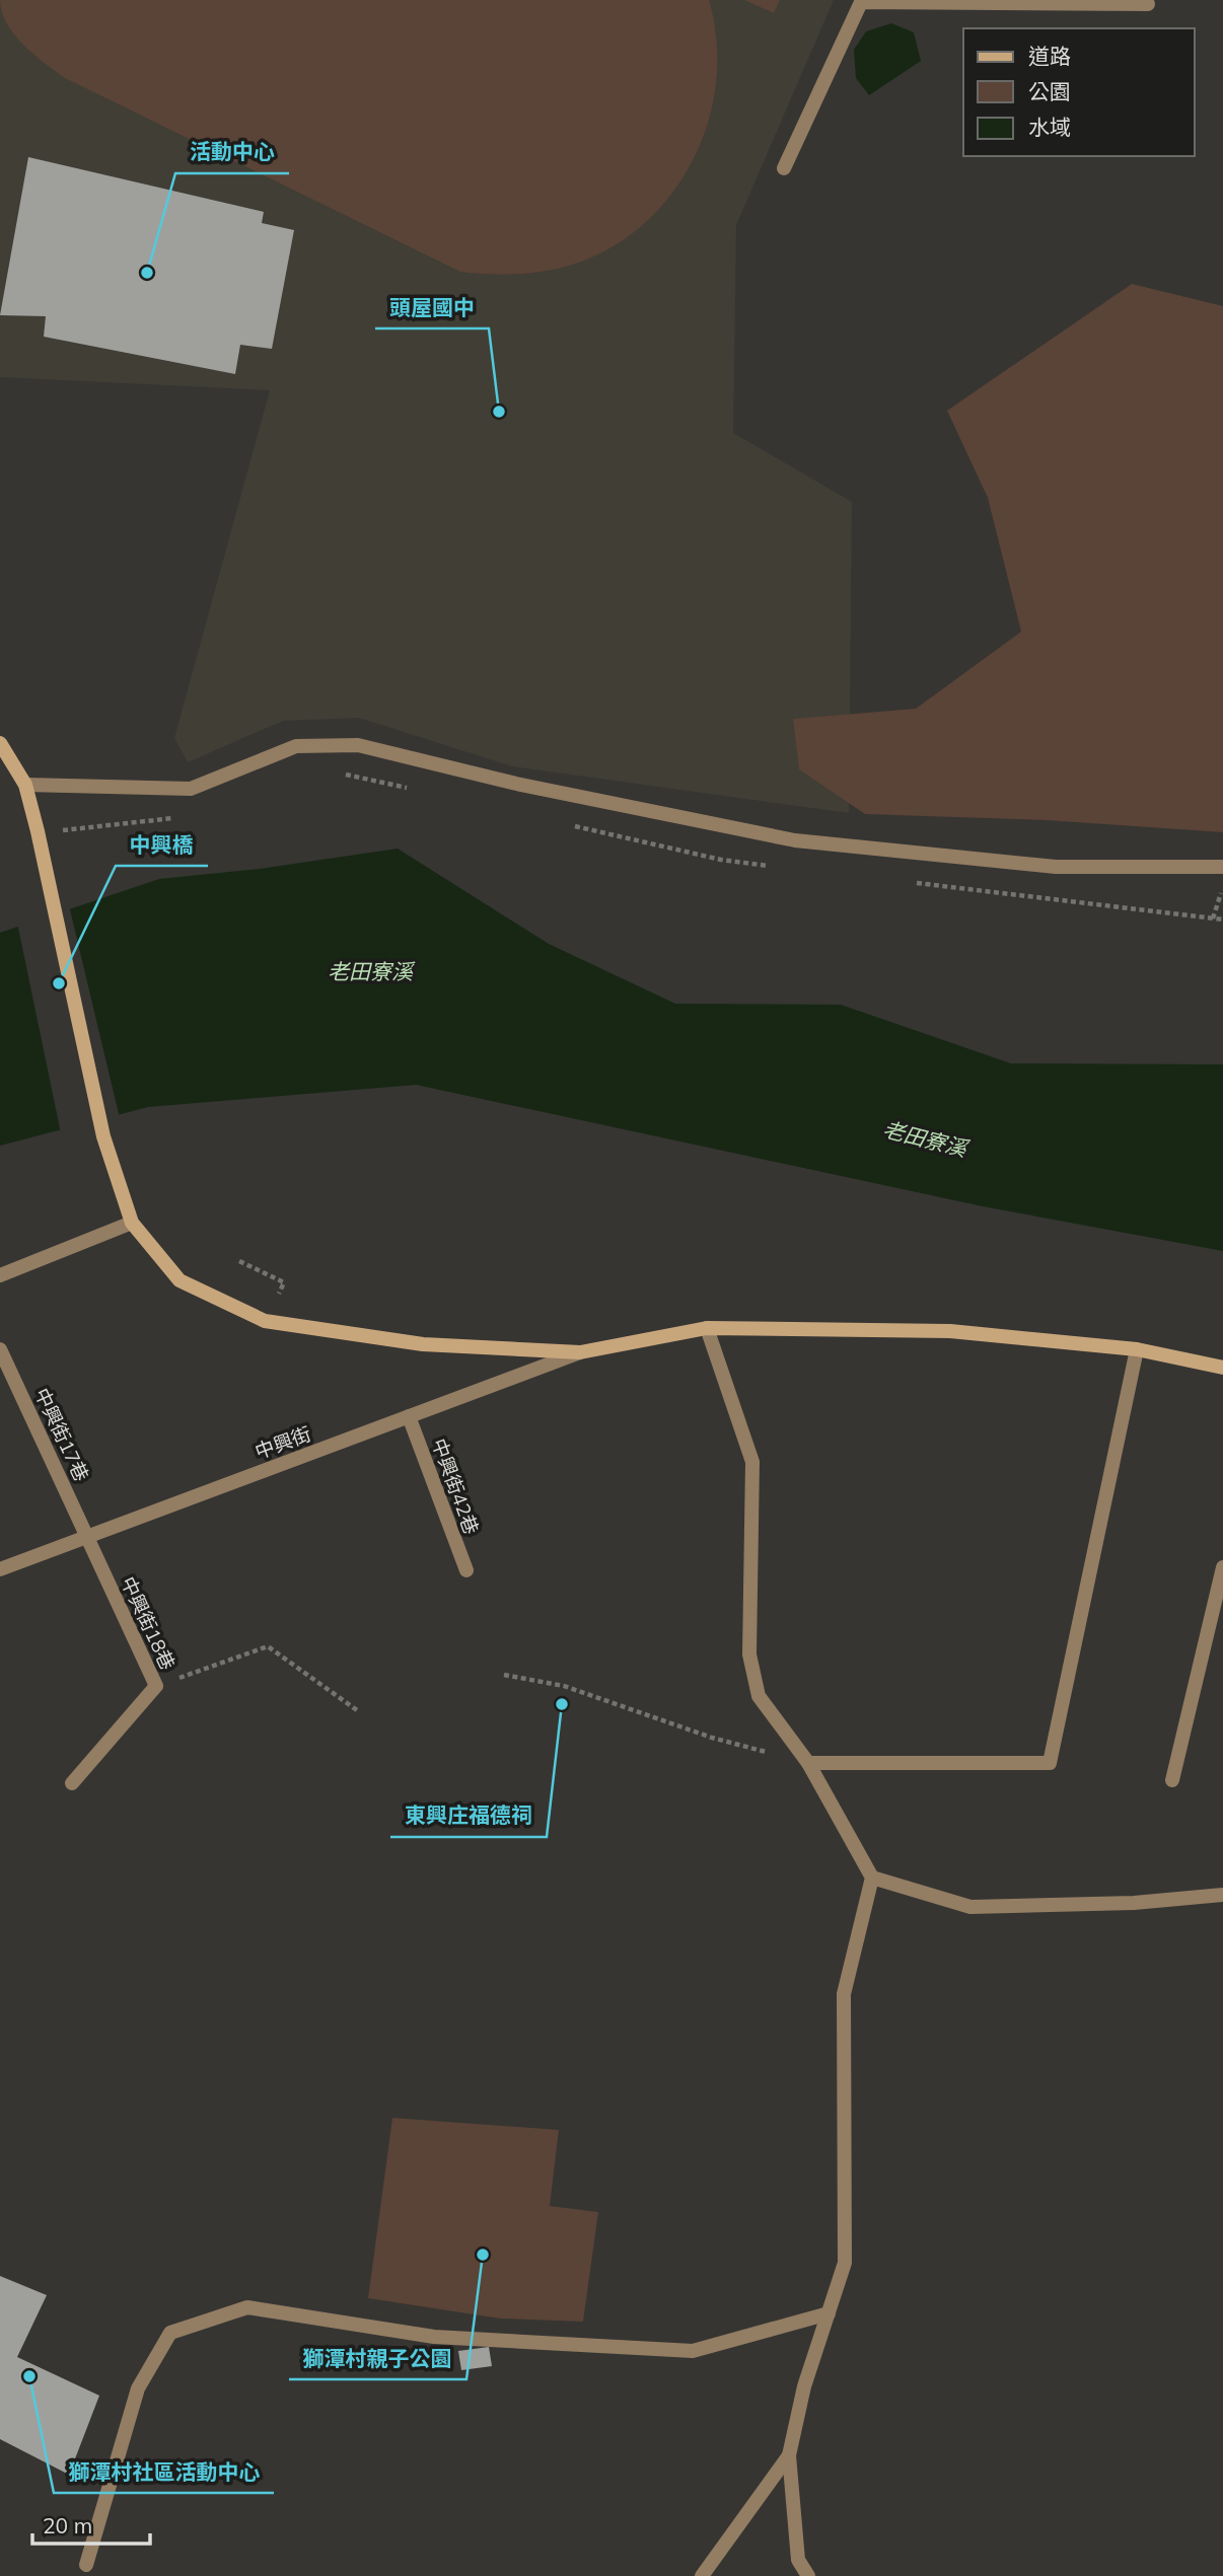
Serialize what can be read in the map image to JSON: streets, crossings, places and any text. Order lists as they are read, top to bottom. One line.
{"streets":{"street":["中興街17巷","中興街","中興街42巷","中興街18巷"]},"crossings":[["中興街17巷","中興街"],["中興街17巷","中興街18巷"],["中興街","中興街42巷"],["中興街","中興街18巷"]],"water":["老田寮溪"],"places":["活動中心","頭屋國中","中興橋","東興庄福德祠","獅潭村親子公園","獅潭村社區活動中心"],"legend":["道路","公園","水域"],"scale_bar":"20 m"}
